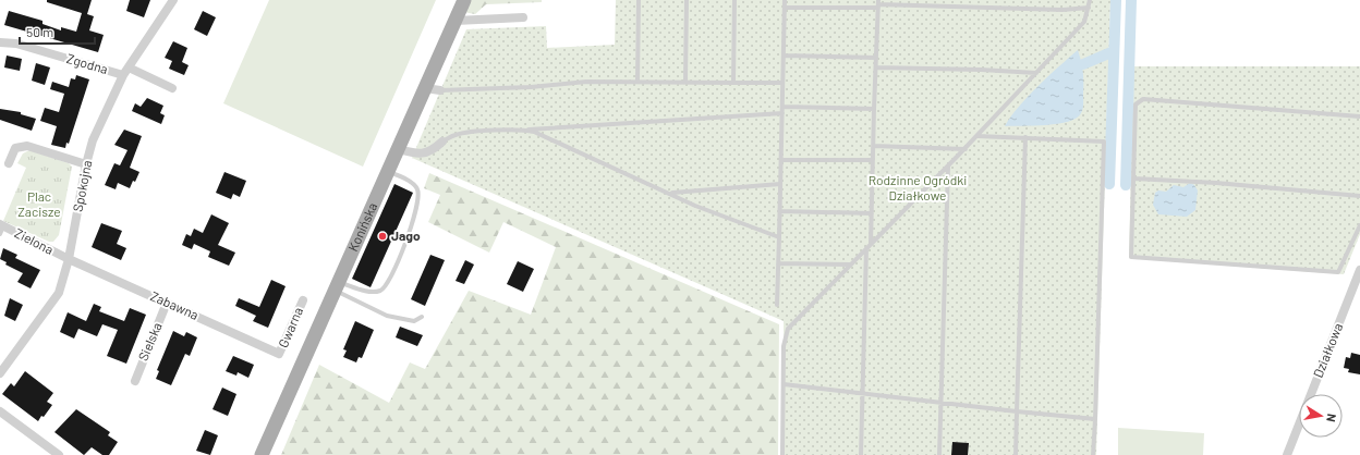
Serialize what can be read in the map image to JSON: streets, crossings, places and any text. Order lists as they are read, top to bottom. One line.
{"streets":{"main road":["Konińska"],"street":["Zgodna","Spokojna","Zielona","Zabawna","Gwarna","Sielska","Działkowa"]},"crossings":[["Zgodna","Spokojna"],["Spokojna","Zielona"],["Spokojna","Zabawna"],["Zielona","Zabawna"],["Zabawna","Gwarna"],["Zabawna","Sielska"]],"parks":["Rodzinne Ogródki Działkowe","Plac Zacisze"],"places":["Jago"],"scale_bar":"50 m","north":"right"}
